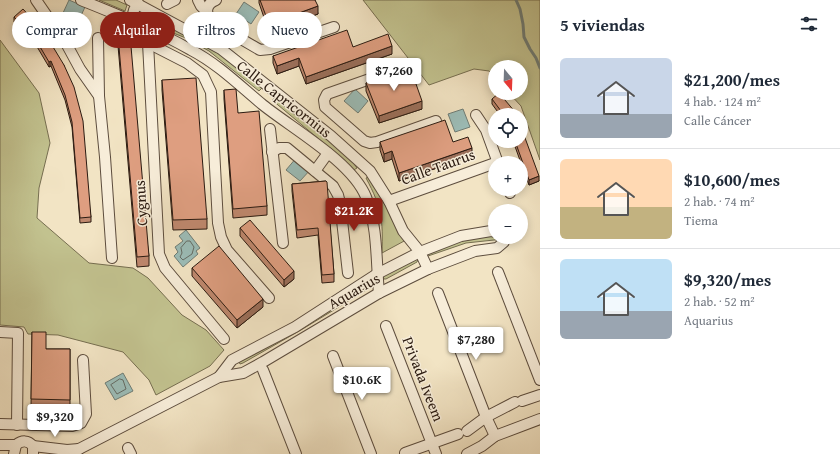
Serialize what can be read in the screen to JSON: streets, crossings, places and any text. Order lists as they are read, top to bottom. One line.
{"streets":{"street":["Calle Capricornius","Calle Taurus","Cygnus","Aquarius","Privada Iveem"]},"crossings":[["Calle Capricornius","Calle Taurus"],["Calle Capricornius","Aquarius"]],"north":"bottom","page":{"heading":"5 viviendas","chip":["Comprar","Alquilar","Filtros","Nuevo"],"list":[{"name":"$21,200/mes","note":"4 hab. · 124 m² · Calle Cáncer"},{"name":"$10,600/mes","note":"2 hab. · 74 m² · Tiema"},{"name":"$9,320/mes","note":"2 hab. · 52 m² · Aquarius"}],"price":["$7,260","$21.2K","$7,280","$10.6K","$9,320"],"map_buttons":["+","−"]}}
